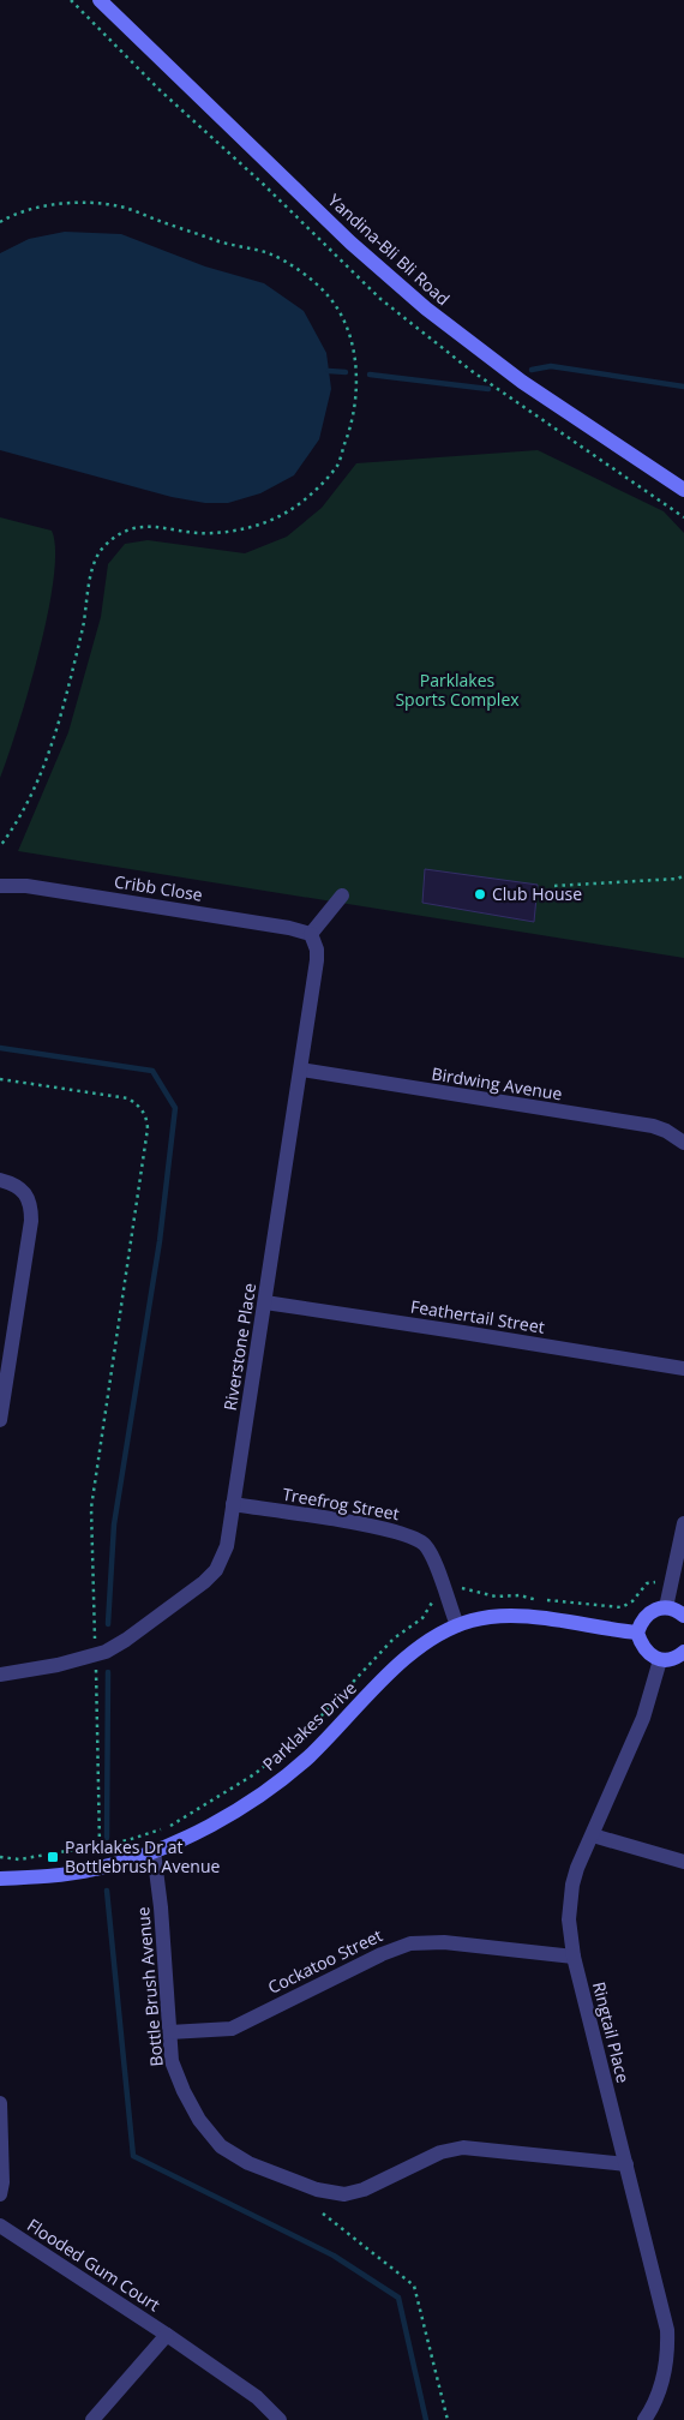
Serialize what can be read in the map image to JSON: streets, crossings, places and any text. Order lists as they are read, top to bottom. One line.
{"streets":{"street":["Yandina-Bli Bli Road","Cribb Close","Birdwing Avenue","Feathertail Street","Riverstone Place","Treefrog Street","Parklakes Drive","Cockatoo Street","Bottle Brush Avenue","Ringtail Place","Flooded Gum Court"]},"crossings":[["Cribb Close","Riverstone Place"],["Birdwing Avenue","Riverstone Place"],["Feathertail Street","Riverstone Place"],["Riverstone Place","Treefrog Street"],["Treefrog Street","Parklakes Drive"],["Parklakes Drive","Bottle Brush Avenue"],["Cockatoo Street","Bottle Brush Avenue"],["Cockatoo Street","Ringtail Place"],["Bottle Brush Avenue","Ringtail Place"]],"parks":["Parklakes Sports Complex"],"places":{"other":["Club House"],"transit":["Parklakes Dr at Bottlebrush Avenue"]}}
